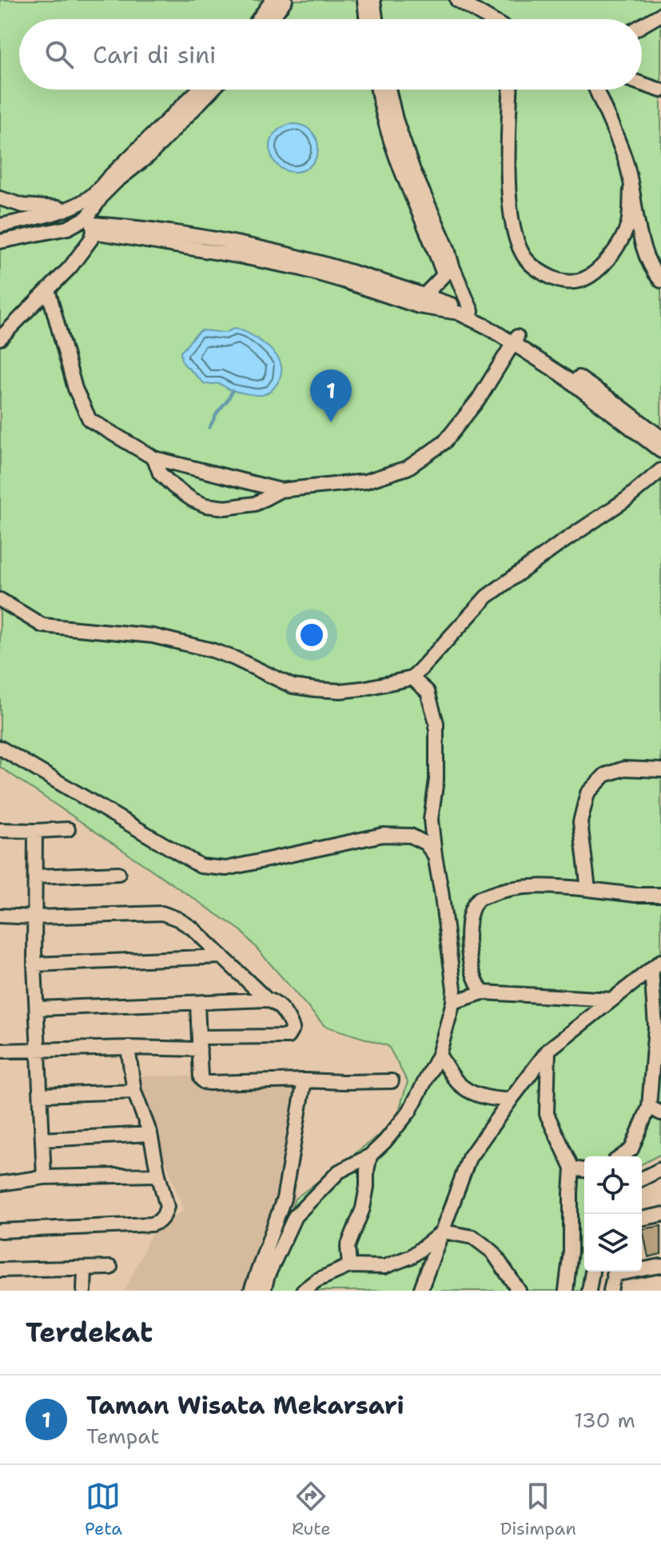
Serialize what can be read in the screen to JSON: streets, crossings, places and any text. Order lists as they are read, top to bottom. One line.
{"page":{"search":"Cari di sini","pins":"1","heading":"Terdekat","list":[{"mark":"1","name":"Taman Wisata Mekarsari","note":"Tempat","value":"130 m"}],"nav":["Peta","Rute","Disimpan"]}}
